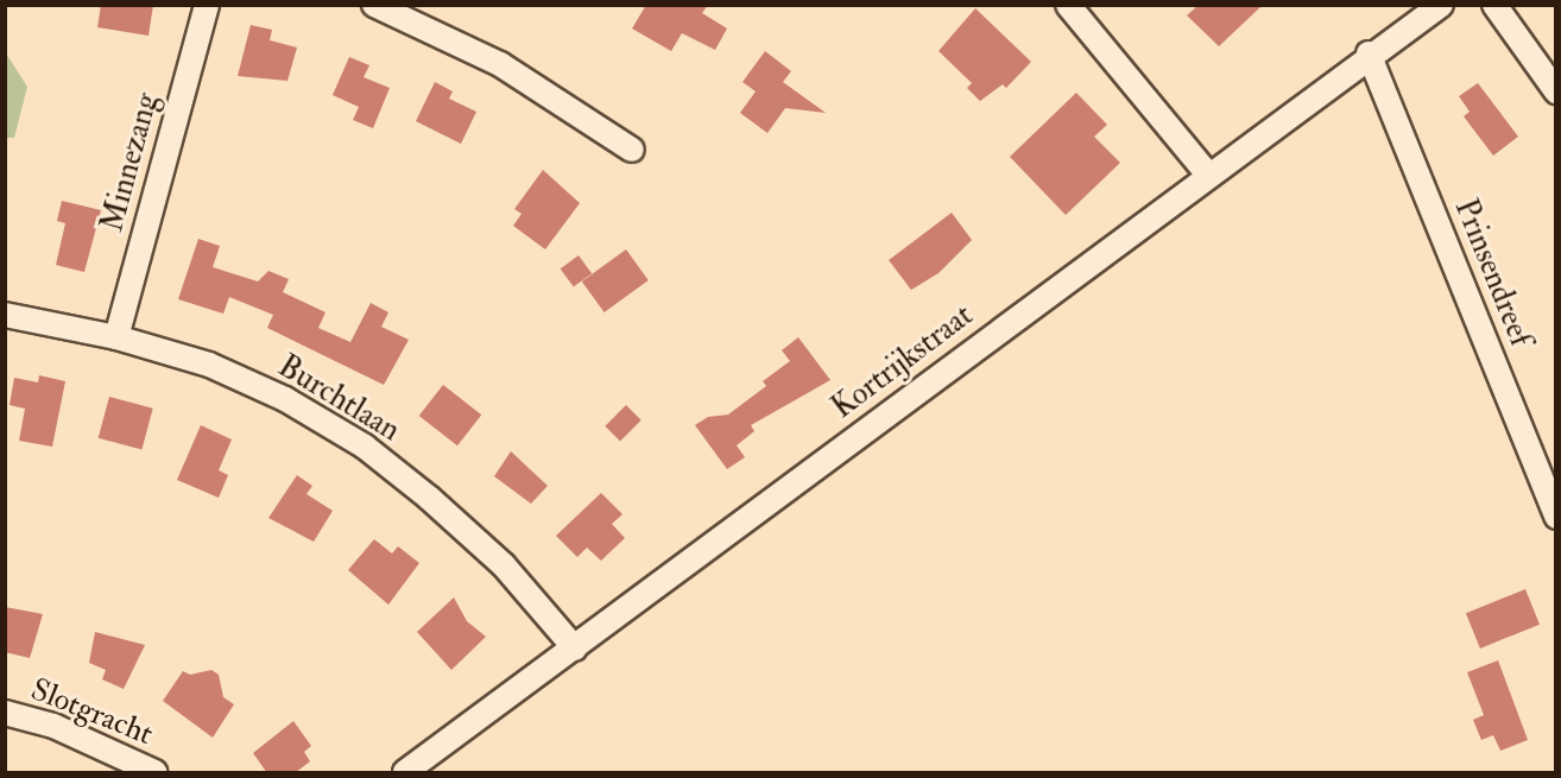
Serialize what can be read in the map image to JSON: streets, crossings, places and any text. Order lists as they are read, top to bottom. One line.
{"streets":{"street":["Minnezang","Prinsendreef","Kortrijkstraat","Burchtlaan","Slotgracht"]},"crossings":[["Minnezang","Burchtlaan"],["Prinsendreef","Kortrijkstraat"],["Kortrijkstraat","Burchtlaan"]]}
